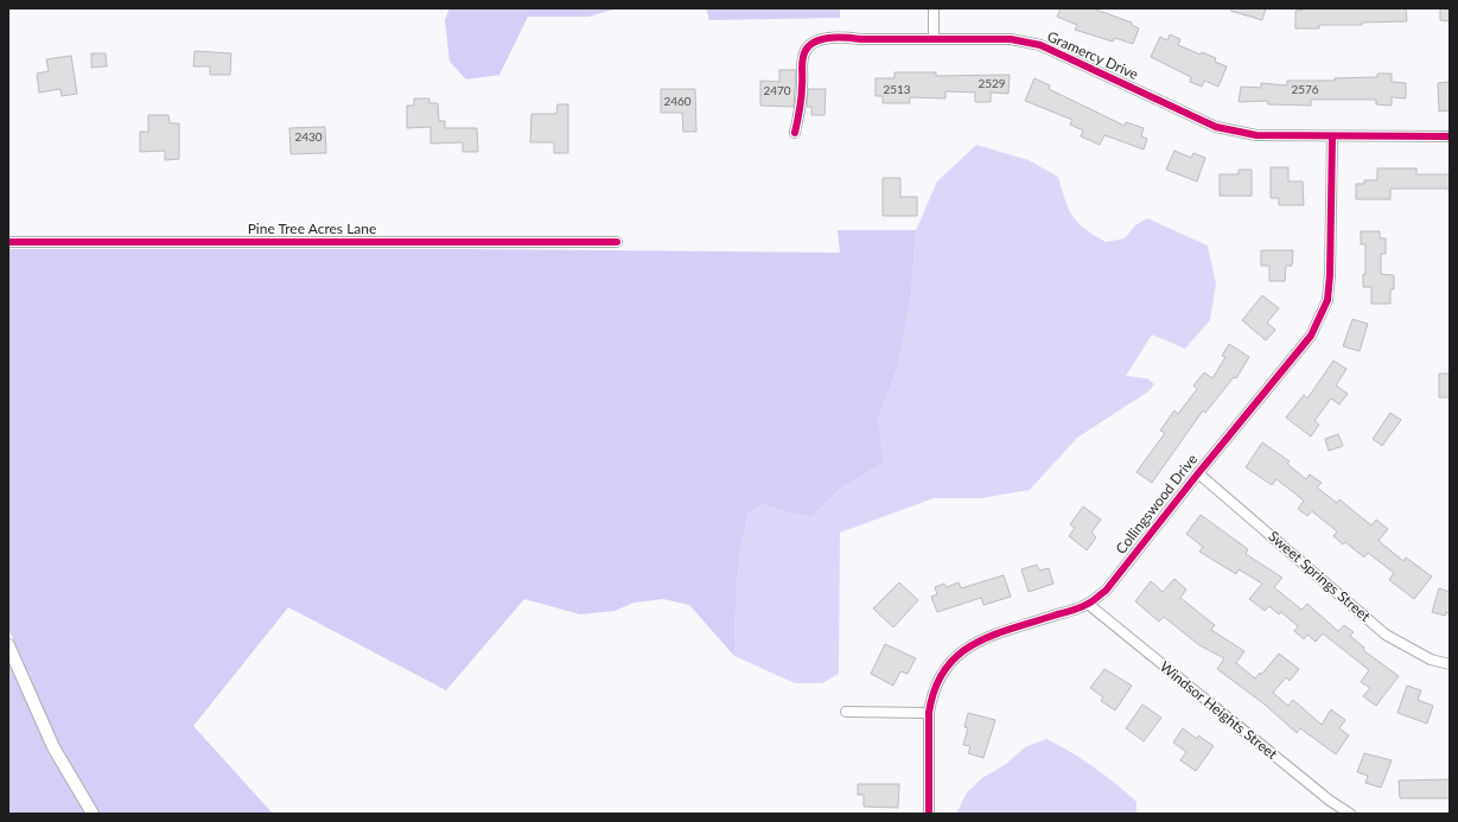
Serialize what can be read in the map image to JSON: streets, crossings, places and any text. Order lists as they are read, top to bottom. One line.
{"streets":{"street":["Gramercy Drive","Pine Tree Acres Lane","Collingswood Drive","Sweet Springs Street","Windsor Heights Street"]},"crossings":[["Gramercy Drive","Collingswood Drive"],["Collingswood Drive","Sweet Springs Street"],["Collingswood Drive","Windsor Heights Street"]],"house_numbers":["2529","2513","2576","2470","2460","2430"]}
